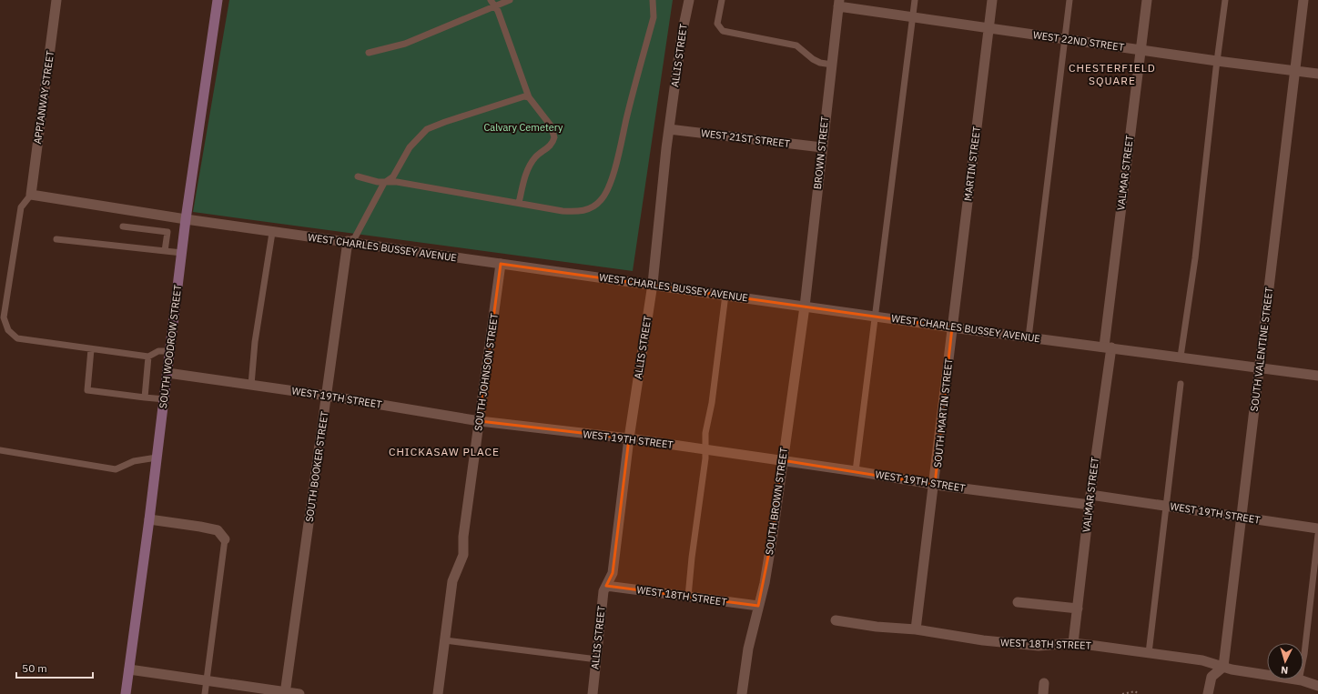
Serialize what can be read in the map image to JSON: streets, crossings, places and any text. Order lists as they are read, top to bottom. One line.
{"streets":{"main road":["SOUTH WOODROW STREET"],"street":["WEST 22ND STREET","ALLIS STREET","APPIANWAY STREET","WEST 21ST STREET","BROWN STREET","MARTIN STREET","VALMAR STREET","WEST CHARLES BUSSEY AVENUE","SOUTH VALENTINE STREET","SOUTH JOHNSON STREET","WEST 19TH STREET","SOUTH MARTIN STREET","SOUTH BOOKER STREET","SOUTH BROWN STREET","WEST 18TH STREET"]},"crossings":[["WEST 22ND STREET","BROWN STREET"],["WEST 22ND STREET","MARTIN STREET"],["WEST 22ND STREET","VALMAR STREET"],["WEST 22ND STREET","SOUTH VALENTINE STREET"],["ALLIS STREET","WEST 21ST STREET"],["ALLIS STREET","WEST CHARLES BUSSEY AVENUE"],["ALLIS STREET","WEST 19TH STREET"],["ALLIS STREET","WEST 18TH STREET"],["APPIANWAY STREET","WEST CHARLES BUSSEY AVENUE"],["WEST 21ST STREET","BROWN STREET"],["BROWN STREET","WEST CHARLES BUSSEY AVENUE"],["BROWN STREET","SOUTH BROWN STREET"],["MARTIN STREET","WEST CHARLES BUSSEY AVENUE"],["MARTIN STREET","SOUTH MARTIN STREET"],["VALMAR STREET","WEST CHARLES BUSSEY AVENUE"],["VALMAR STREET","WEST 19TH STREET"],["VALMAR STREET","WEST 18TH STREET"],["WEST CHARLES BUSSEY AVENUE","SOUTH WOODROW STREET"],["WEST CHARLES BUSSEY AVENUE","SOUTH VALENTINE STREET"],["WEST CHARLES BUSSEY AVENUE","SOUTH JOHNSON STREET"],["WEST CHARLES BUSSEY AVENUE","SOUTH MARTIN STREET"],["WEST CHARLES BUSSEY AVENUE","SOUTH BOOKER STREET"],["WEST CHARLES BUSSEY AVENUE","SOUTH BROWN STREET"],["SOUTH WOODROW STREET","WEST 19TH STREET"],["SOUTH VALENTINE STREET","WEST 19TH STREET"],["SOUTH VALENTINE STREET","WEST 18TH STREET"],["SOUTH JOHNSON STREET","WEST 19TH STREET"],["WEST 19TH STREET","SOUTH MARTIN STREET"],["WEST 19TH STREET","SOUTH BOOKER STREET"],["WEST 19TH STREET","SOUTH BROWN STREET"],["SOUTH MARTIN STREET","WEST 18TH STREET"],["SOUTH BROWN STREET","WEST 18TH STREET"]],"districts":["CHESTERFIELD SQUARE","CHICKASAW PLACE"],"parks":["Calvary Cemetery"],"scale_bar":"50 m","north":"bottom"}
